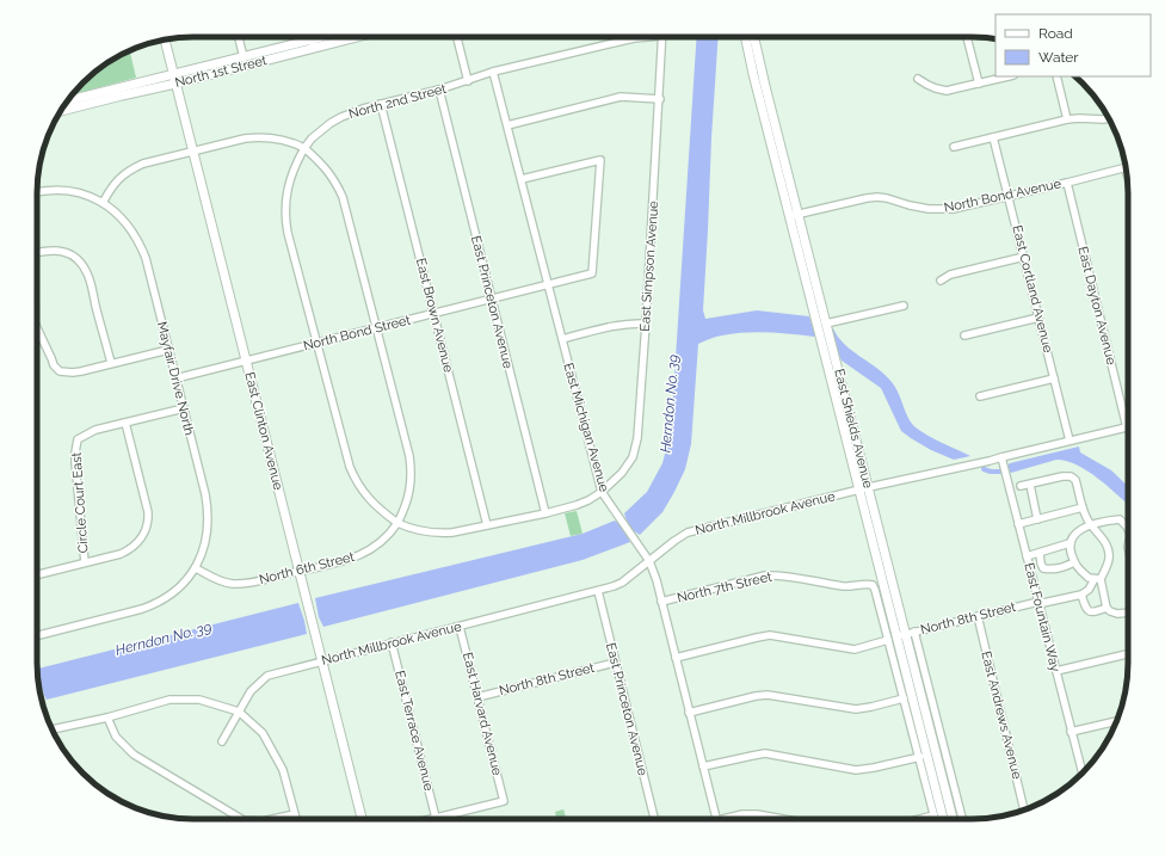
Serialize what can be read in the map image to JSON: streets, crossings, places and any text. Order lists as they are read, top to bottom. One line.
{"streets":{"main road":["North 1st Street","East Shields Avenue","East Clinton Avenue"],"street":["North 2nd Street","North Bond Avenue","East Simpson Avenue","East Cortland Avenue","East Princeton Avenue","East Dayton Avenue","East Brown Avenue","North Bond Street","Mayfair Drive North","East Michigan Avenue","Circle Court East","North Millbrook Avenue","North 6th Street","North 7th Street","East Fountain Way","North 8th Street","East Harvard Avenue","East Andrews Avenue","East Terrace Avenue"]},"crossings":[["North 1st Street","East Clinton Avenue"],["North 2nd Street","East Princeton Avenue"],["North 2nd Street","East Brown Avenue"],["North 2nd Street","East Michigan Avenue"],["North Bond Avenue","East Cortland Avenue"],["North Bond Avenue","East Dayton Avenue"],["North Bond Avenue","East Shields Avenue"],["East Simpson Avenue","East Michigan Avenue"],["East Cortland Avenue","North Millbrook Avenue"],["East Princeton Avenue","North Bond Street"],["East Princeton Avenue","North Millbrook Avenue"],["East Princeton Avenue","North 8th Street"],["East Dayton Avenue","North Millbrook Avenue"],["East Brown Avenue","North Bond Street"],["North Bond Street","Mayfair Drive North"],["North Bond Street","East Michigan Avenue"],["North Bond Street","East Clinton Avenue"],["Mayfair Drive North","Circle Court East"],["Mayfair Drive North","North 6th Street"],["East Michigan Avenue","North Millbrook Avenue"],["East Michigan Avenue","North 7th Street"],["East Shields Avenue","North Millbrook Avenue"],["East Shields Avenue","North 8th Street"],["East Clinton Avenue","North Millbrook Avenue"],["East Clinton Avenue","North 6th Street"],["North Millbrook Avenue","East Fountain Way"],["North Millbrook Avenue","East Harvard Avenue"],["North Millbrook Avenue","East Terrace Avenue"],["East Fountain Way","North 8th Street"],["North 8th Street","East Harvard Avenue"],["North 8th Street","East Andrews Avenue"],["East Harvard Avenue","East Terrace Avenue"]],"water":["Herndon No. 39"],"legend":["Road","Water"]}
